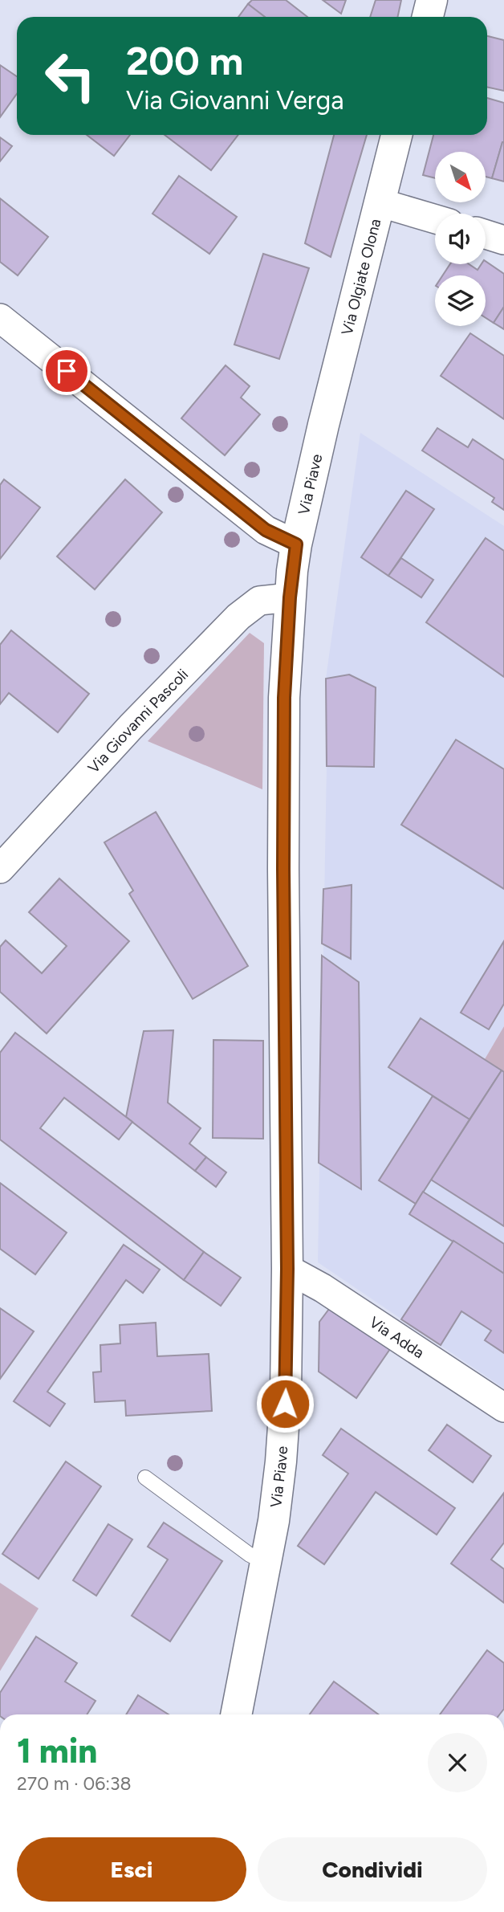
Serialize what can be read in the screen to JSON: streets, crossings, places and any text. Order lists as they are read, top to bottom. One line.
{"streets":{"street":["Via Olgiate Olona","Via Piave","Via Giovanni Pascoli","Via Adda"]},"crossings":[["Via Olgiate Olona","Via Piave"],["Via Piave","Via Giovanni Pascoli"],["Via Piave","Via Adda"]],"north":"bottom right","page":{"turn":["200 m","Via Giovanni Verga"],"heading":["1 min","270 m · 06:38"],"buttons":["Esci","Condividi"]}}
